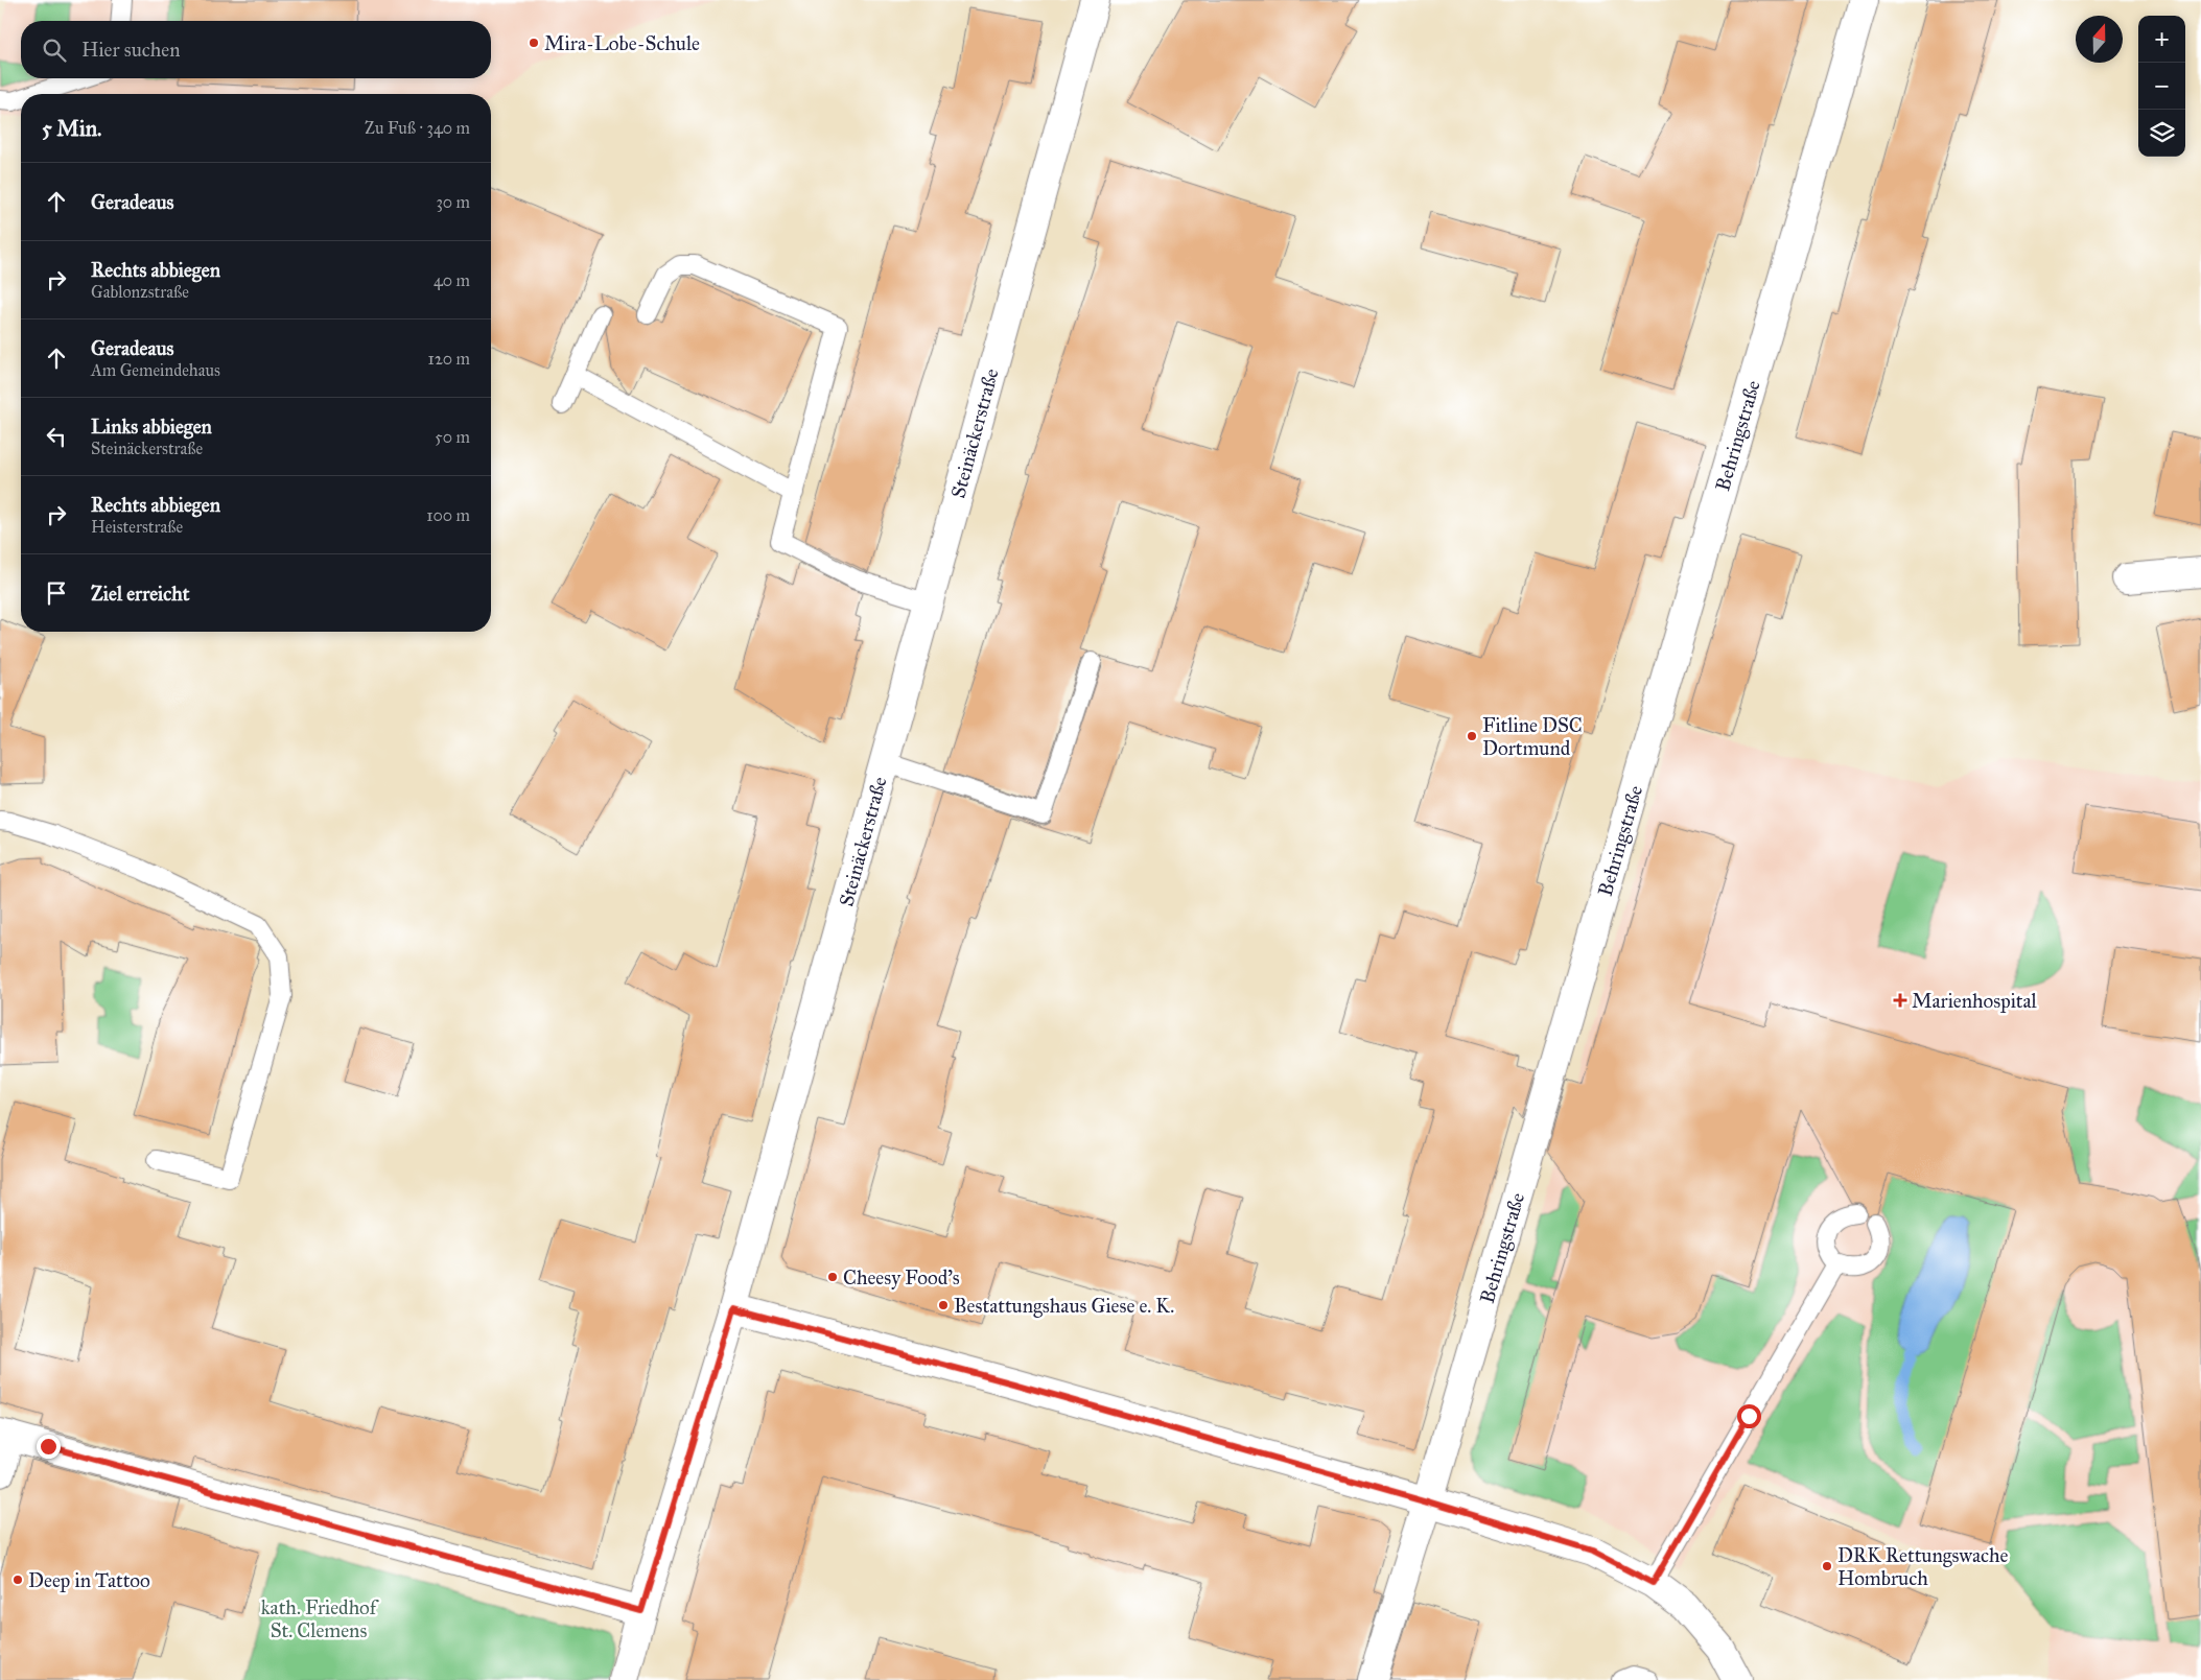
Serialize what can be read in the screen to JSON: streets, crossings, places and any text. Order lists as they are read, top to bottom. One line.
{"streets":{"street":["Steinäckerstraße","Behringstraße"]},"parks":["kath. Friedhof St. Clemens"],"places":{"other":["Mira-Lobe-Schule","Fitline DSC Dortmund","Cheesy Food's","Bestattungshaus Giese e. K.","DRK Rettungswache Hombruch","Deep in Tattoo"],"health":["Marienhospital"]},"north":"top","page":{"map_buttons":["+","−"],"search":"Hier suchen","heading":["5 Min.","Zu Fuß · 340 m"],"list":[["Geradeaus","30 m"],["Rechts abbiegen","Gablonzstraße","40 m"],["Geradeaus","Am Gemeindehaus","120 m"],["Links abbiegen","Steinäckerstraße","50 m"],["Rechts abbiegen","Heisterstraße","100 m"],"Ziel erreicht"]}}
